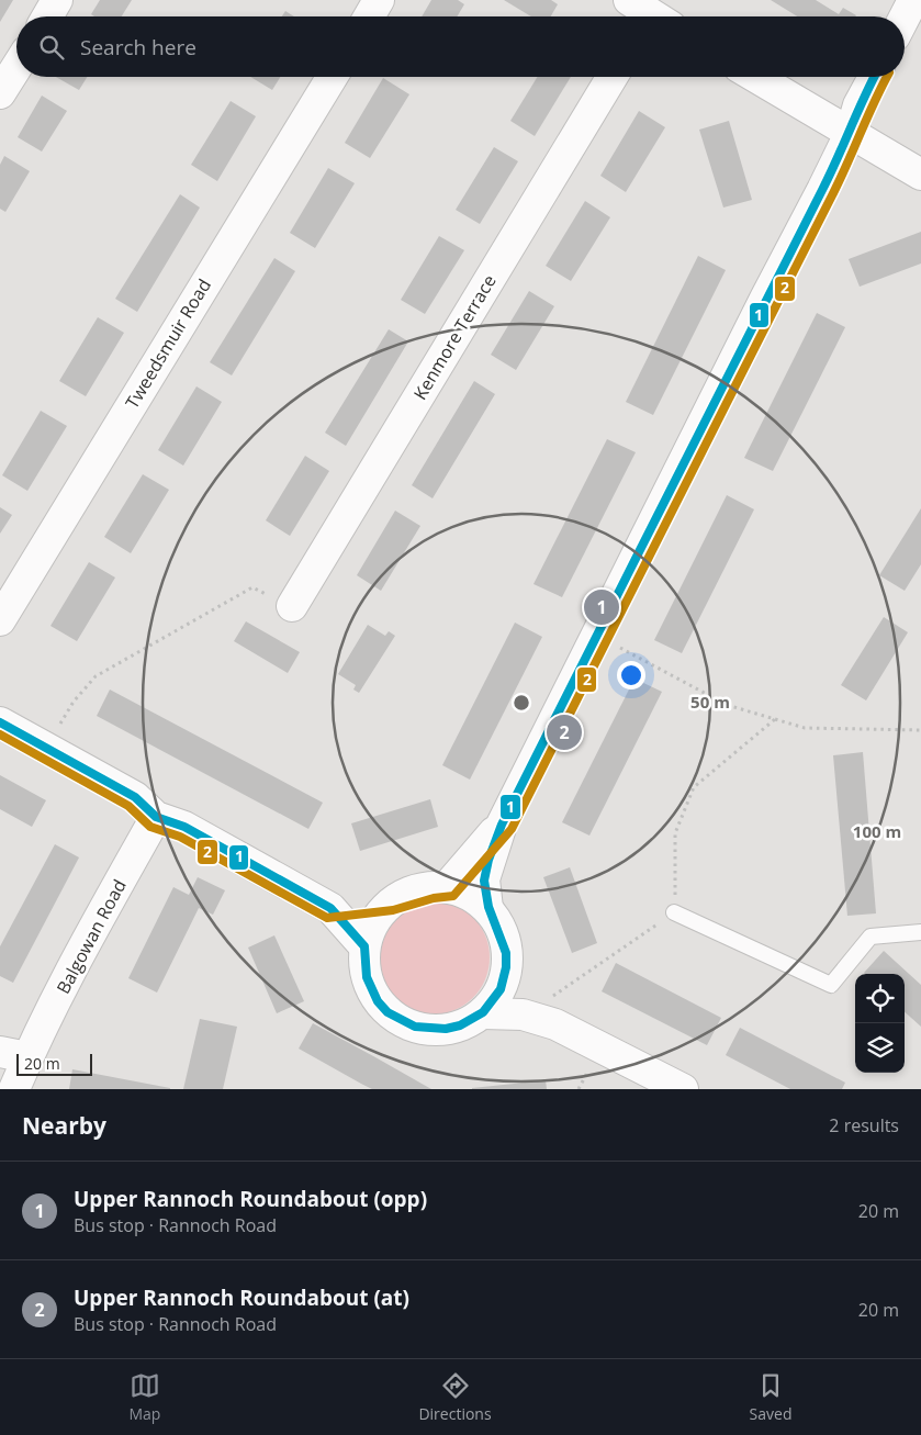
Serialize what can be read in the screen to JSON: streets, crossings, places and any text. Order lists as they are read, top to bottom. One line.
{"streets":{"street":["Kenmore Terrace","Tweedsmuir Road","Balgowan Road"]},"lines":["transit line 1","transit line 2"],"scale_bar":"20 m","page":{"search":"Search here","pins":["1","2"],"scale":"20 m","heading":["Nearby","2 results"],"list":[{"mark":"1","name":"Upper Rannoch Roundabout (opp)","note":"Bus stop · Rannoch Road","value":"20 m"},{"mark":"2","name":"Upper Rannoch Roundabout (at)","note":"Bus stop · Rannoch Road","value":"20 m"}],"nav":["Map","Directions","Saved"]},"rings":["50 m","100 m"]}
